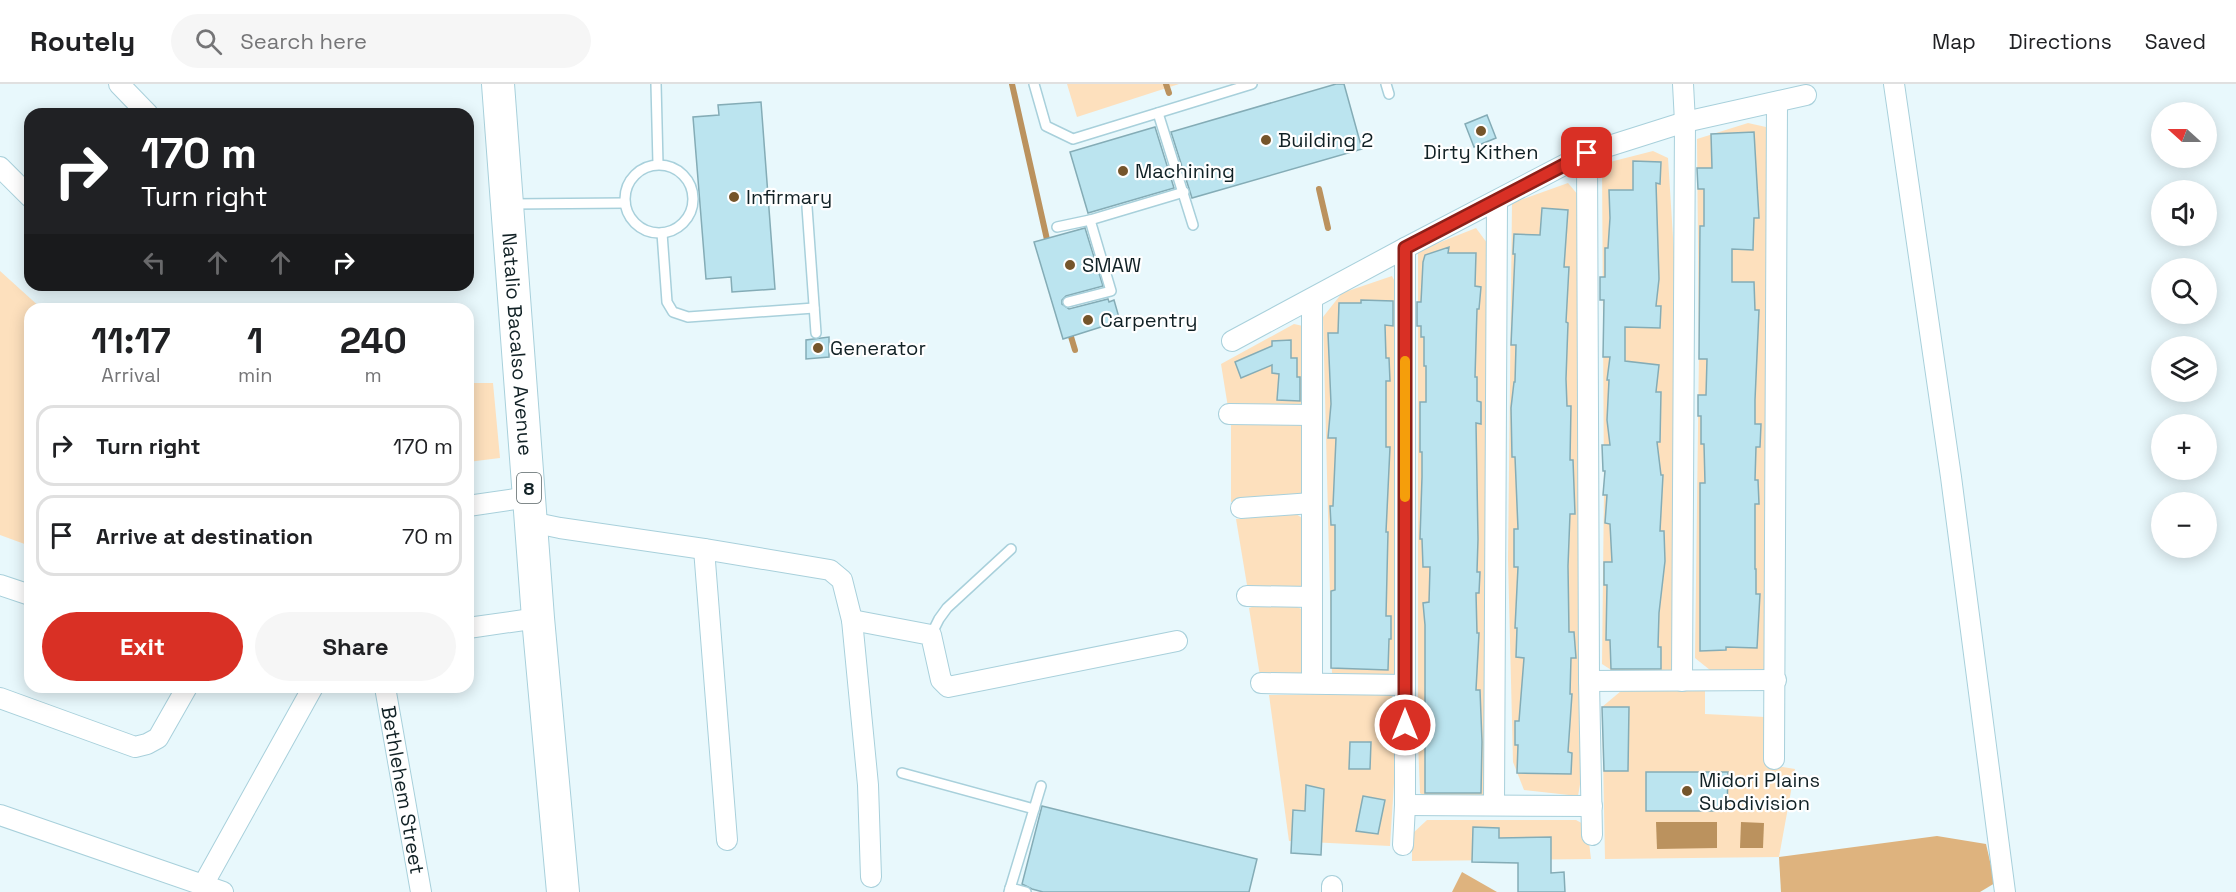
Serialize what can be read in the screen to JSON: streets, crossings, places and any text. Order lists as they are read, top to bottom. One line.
{"streets":{"highway":["Natalio Bacalso Avenue","8"],"street":["Bethlehem Street"]},"places":["Dirty Kithen","Building 2","Machining","Infirmary","SMAW","Carpentry","Generator","Midori Plains Subdivision"],"north":"left","page":{"header":"Routely","search":"Search here","nav":["Map","Directions","Saved"],"map_buttons":["+","−"],"turn":["170 m","Turn right"],"eta":["11:17","Arrival","1","min","240","m"],"list":[{"name":"Turn right","value":"170 m"},{"name":"Arrive at destination","value":"70 m"}],"buttons":["Exit","Share"]}}
